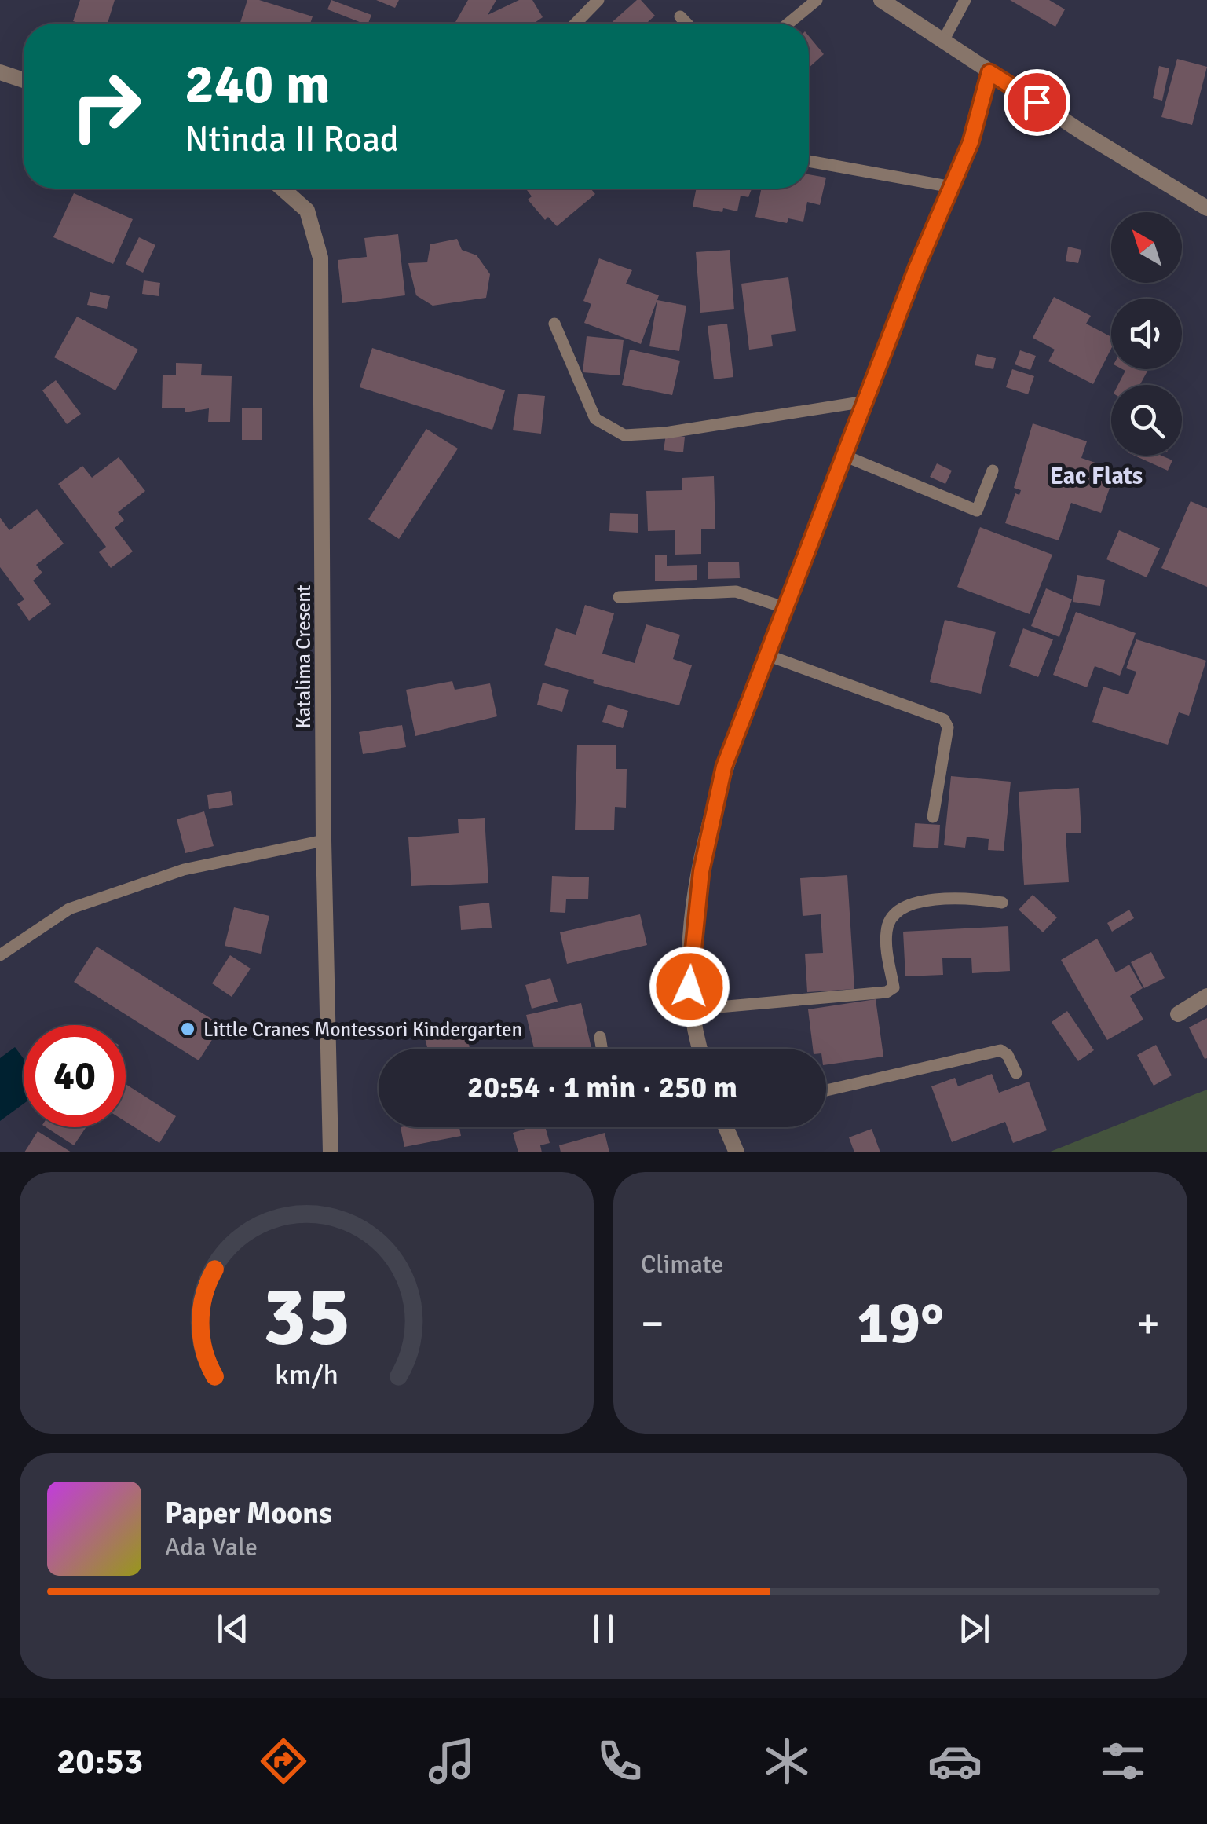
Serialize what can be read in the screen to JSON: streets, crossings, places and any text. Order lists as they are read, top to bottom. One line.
{"streets":{"street":["Katalima Cresent"]},"districts":["Eac Flats"],"places":["Little Cranes Montessori Kindergarten"],"north":"top left","page":{"turn":["240 m","Ntinda II Road"],"limit":"40","trip":"20:54 · 1 min · 250 m","tile":"Climate","heat":["−","19°","+"],"song":["Paper Moons","Ada Vale"],"tabs":"20:53","gauge":["35","km/h"]}}
